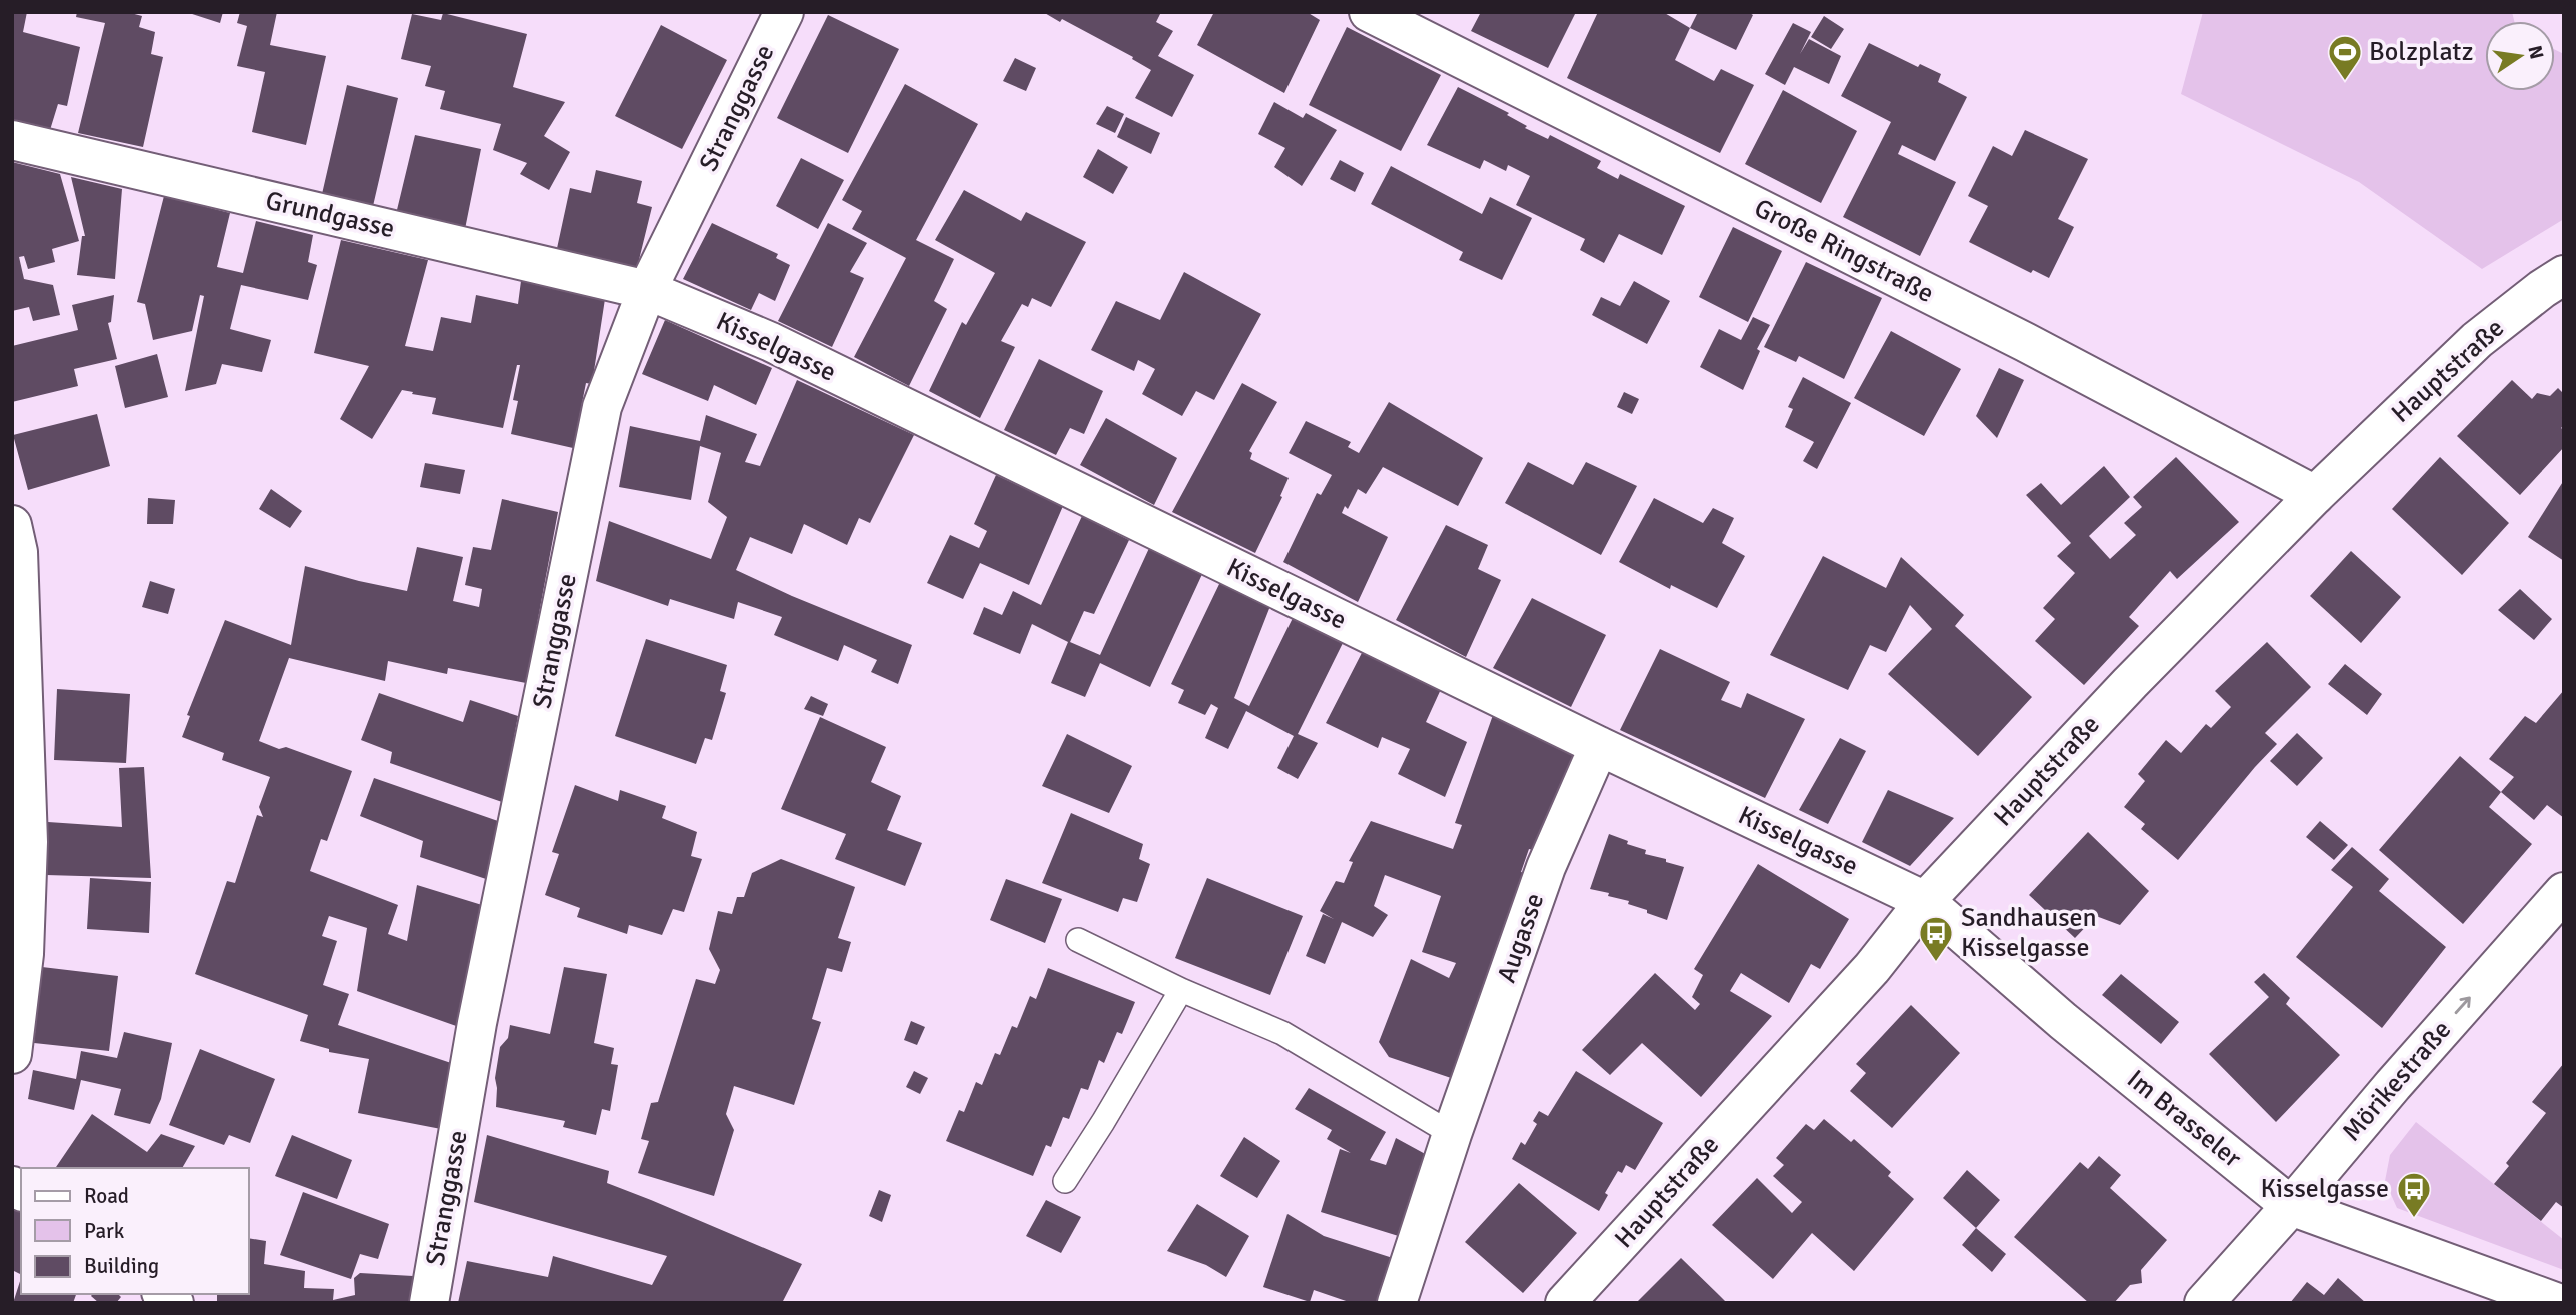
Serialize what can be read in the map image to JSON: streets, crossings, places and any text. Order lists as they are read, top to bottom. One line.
{"streets":{"street":["Stranggasse","Grundgasse","Große Ringstraße","Kisselgasse","Hauptstraße","Augasse","Mörikestraße","Im Brasseler"]},"crossings":[["Stranggasse","Grundgasse"],["Stranggasse","Kisselgasse"],["Grundgasse","Kisselgasse"],["Große Ringstraße","Hauptstraße"],["Kisselgasse","Hauptstraße"],["Kisselgasse","Augasse"],["Kisselgasse","Im Brasseler"],["Hauptstraße","Im Brasseler"],["Mörikestraße","Im Brasseler"]],"one_way":["Mörikestraße"],"places":{"sports":["Bolzplatz"],"bus stop":["Sandhausen Kisselgasse","Kisselgasse"]},"legend":["Road","Park","Building"],"north":"right"}
